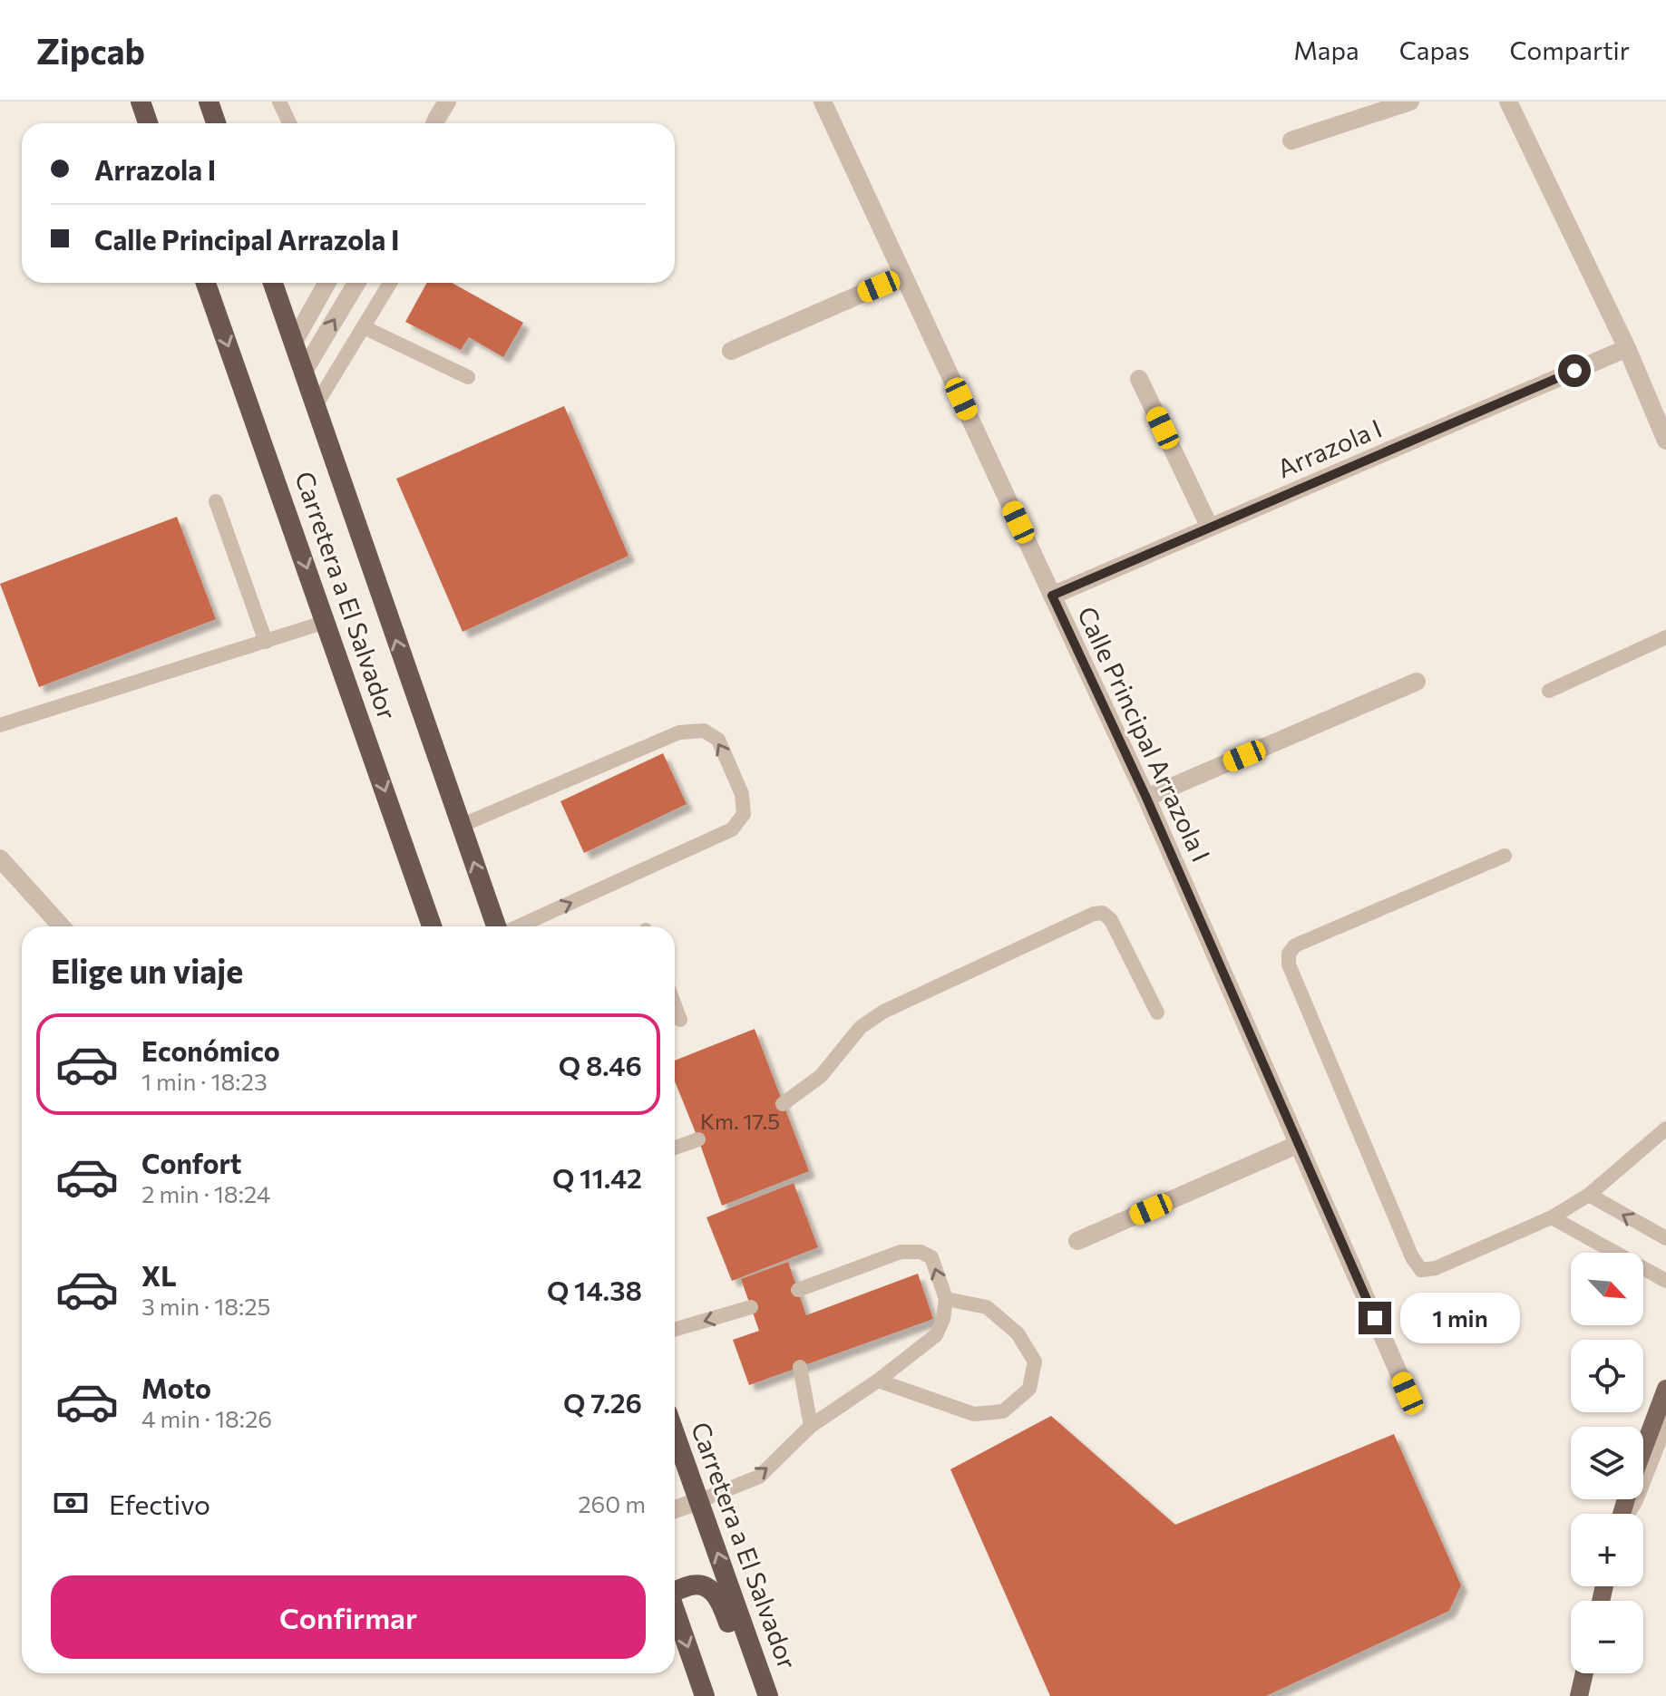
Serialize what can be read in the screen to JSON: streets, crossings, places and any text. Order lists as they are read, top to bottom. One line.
{"streets":{"highway":["Carretera a El Salvador"],"street":["Arrazola I","Calle Principal Arrazola I"]},"crossings":[["Arrazola I","Calle Principal Arrazola I"]],"house_numbers":["Km. 17.5"],"north":"bottom right","page":{"header":"Zipcab","nav":["Mapa","Capas","Compartir"],"banner":["Arrazola I","Calle Principal Arrazola I"],"heading":"Elige un viaje","list":[{"name":"Económico","note":"1 min · 18:23","value":"Q 8.46"},{"name":"Confort","note":"2 min · 18:24","value":"Q 11.42"},{"name":"XL","note":"3 min · 18:25","value":"Q 14.38"},{"name":"Moto","note":"4 min · 18:26","value":"Q 7.26"}],"map_buttons":["+","−"],"bubble":"1 min","pay":["Efectivo","260 m"],"buttons":"Confirmar"}}
